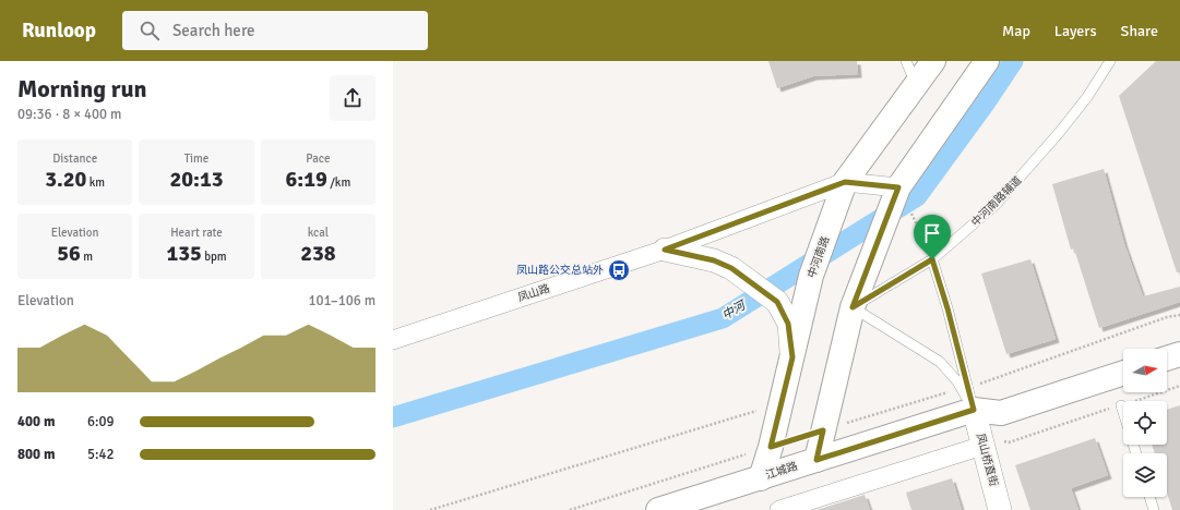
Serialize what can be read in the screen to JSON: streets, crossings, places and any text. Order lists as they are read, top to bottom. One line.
{"streets":{"main road":["中河南路","江城路"],"street":["凤山路","凤山桥直街"],"lane":["中河南路辅道"]},"crossings":[["中河南路","凤山路"],["中河南路","江城路"],["凤山桥直街","江城路"]],"water":["中河"],"places":{"bus stop":["凤山路公交总站外"]},"north":"right","page":{"header":"Runloop","search":"Search here","nav":["Map","Layers","Share"],"heading":["Morning run","09:36 · 8 × 400 m"],"stats":[["Distance","3.20 km"],["Time","20:13"],["Pace","6:19 /km"],["Elevation","56 m"],["Heart rate","135 bpm"],["kcal","238"]],"chart":["Elevation","101–106 m"],"list":[{"name":"400 m","note":"6:09"},{"name":"800 m","note":"5:42"}]}}
